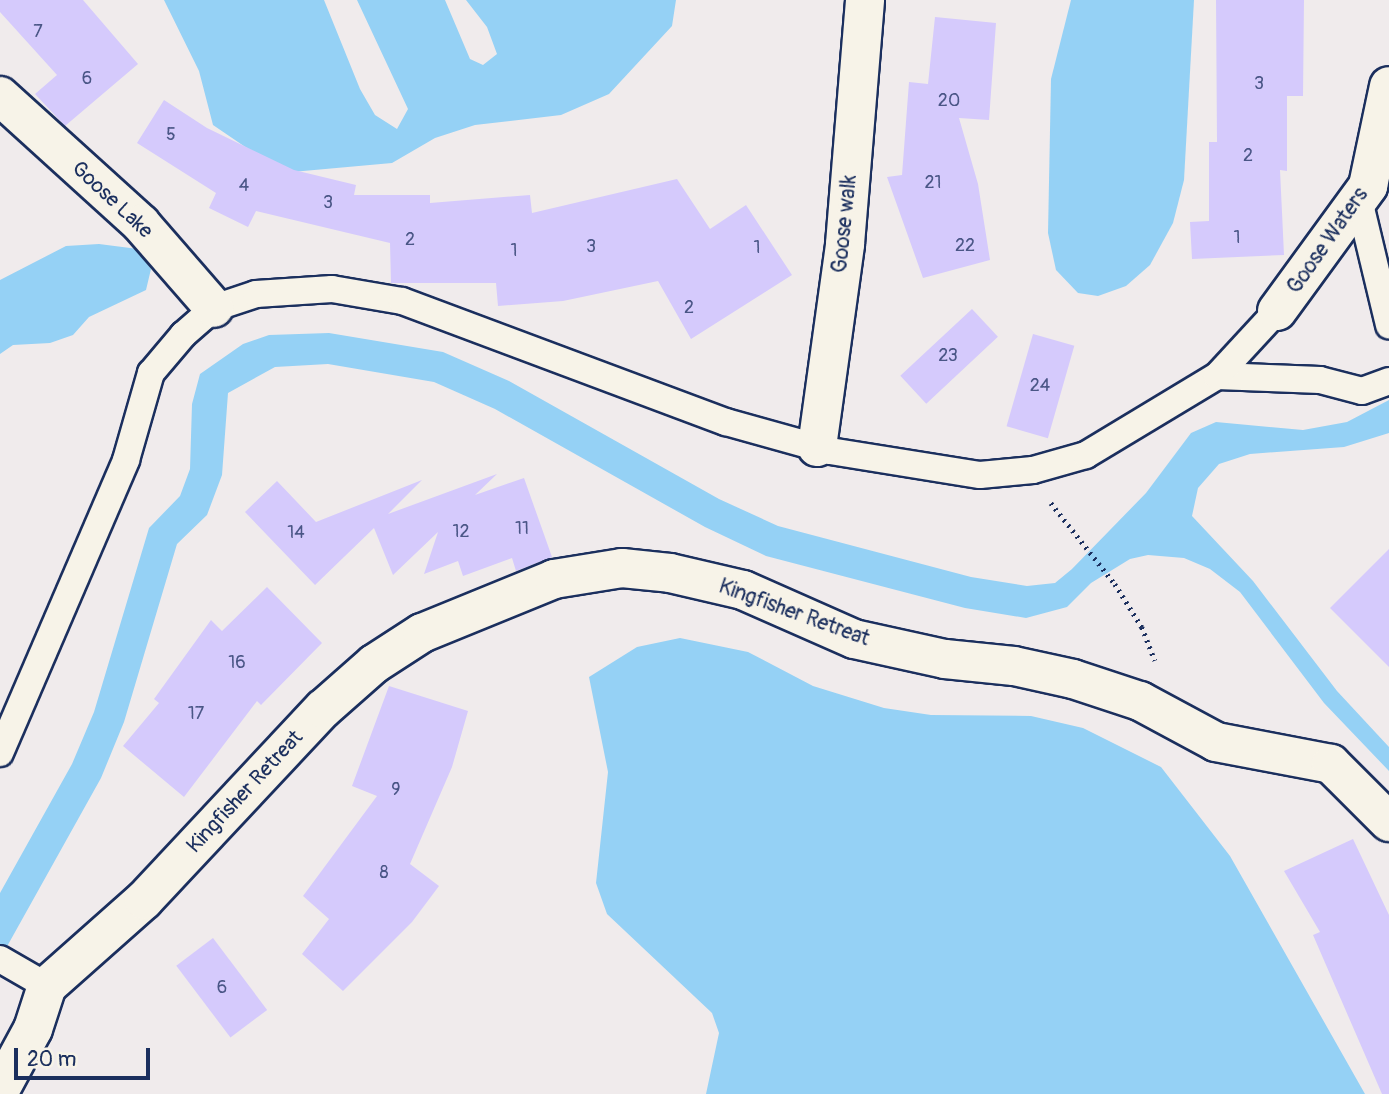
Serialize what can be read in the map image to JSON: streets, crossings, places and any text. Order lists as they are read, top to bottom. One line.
{"streets":{"street":["Goose Lake","Goose walk","Goose Waters","Kingfisher Retreat"]},"house_numbers":["7","6","3","20","5","2","21","4","3","1","2","22","3","1","1","2","23","24","11","12","14","16","17","9","8","6"],"scale_bar":"20 m"}
